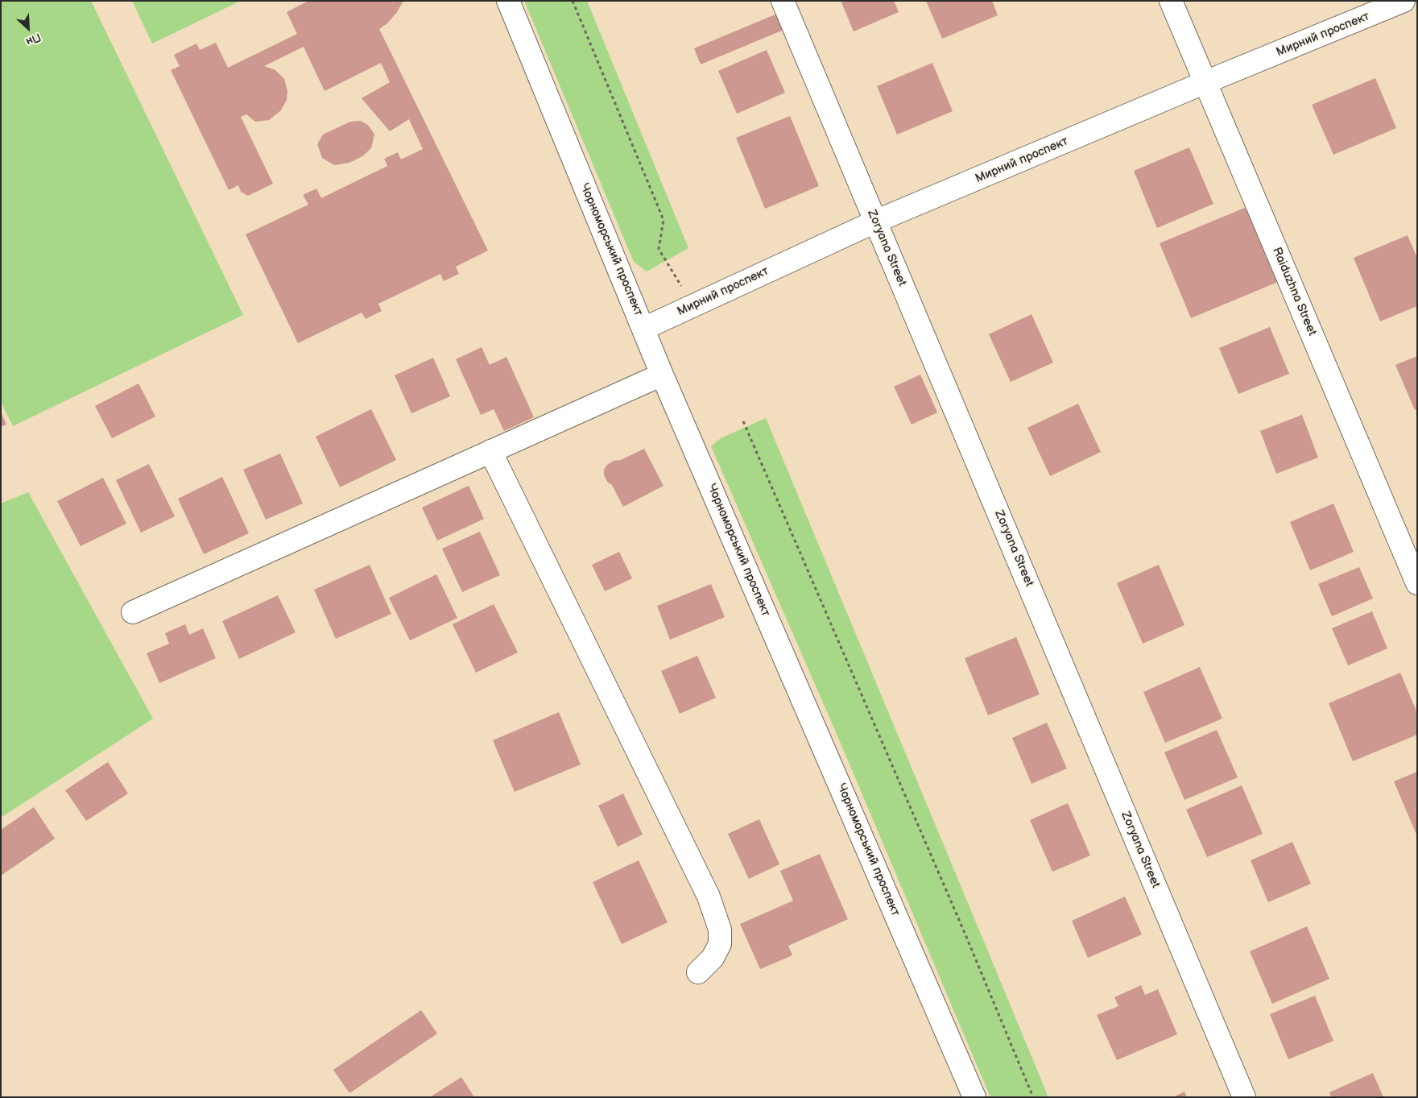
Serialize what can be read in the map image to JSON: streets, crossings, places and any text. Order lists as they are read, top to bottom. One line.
{"streets":{"street":["Мирний проспект","Zoryana Street","Чорноморський проспект","Raiduzhna Street"]},"crossings":[["Мирний проспект","Zoryana Street"],["Мирний проспект","Чорноморський проспект"],["Мирний проспект","Raiduzhna Street"]],"north":"bottom right"}
